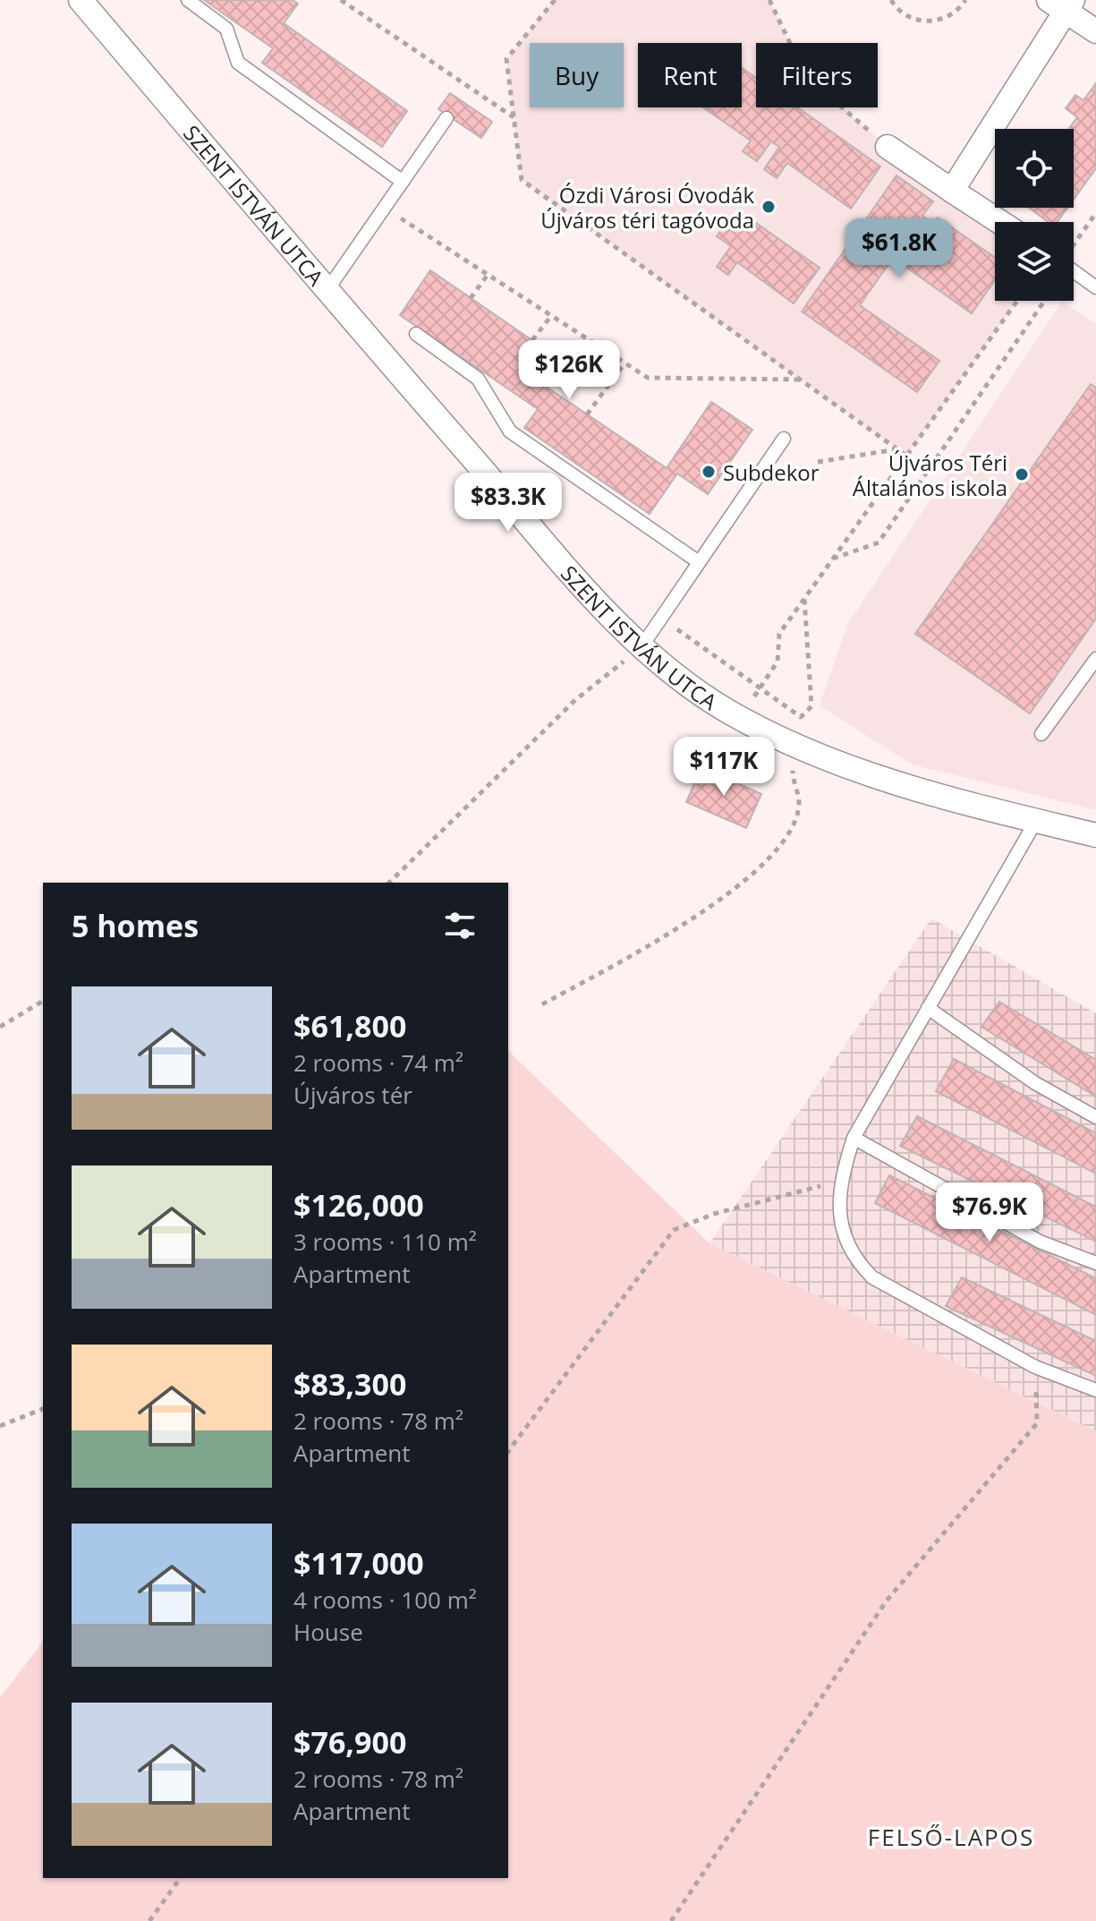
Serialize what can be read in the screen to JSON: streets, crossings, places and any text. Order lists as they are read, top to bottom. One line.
{"streets":{"street":["SZENT ISTVÁN UTCA"]},"districts":["FELSŐ-LAPOS"],"places":["Ózdi Városi Óvodák Újváros téri tagóvoda","Subdekor","Újváros Téri Általános iskola"],"page":{"chip":["Buy","Rent","Filters"],"price":["$61.8K","$126K","$83.3K","$117K","$76.9K"],"heading":"5 homes","list":[{"name":"$61,800","note":"2 rooms · 74 m² · Újváros tér"},{"name":"$126,000","note":"3 rooms · 110 m² · Apartment"},{"name":"$83,300","note":"2 rooms · 78 m² · Apartment"},{"name":"$117,000","note":"4 rooms · 100 m² · House"},{"name":"$76,900","note":"2 rooms · 78 m² · Apartment"}]}}
